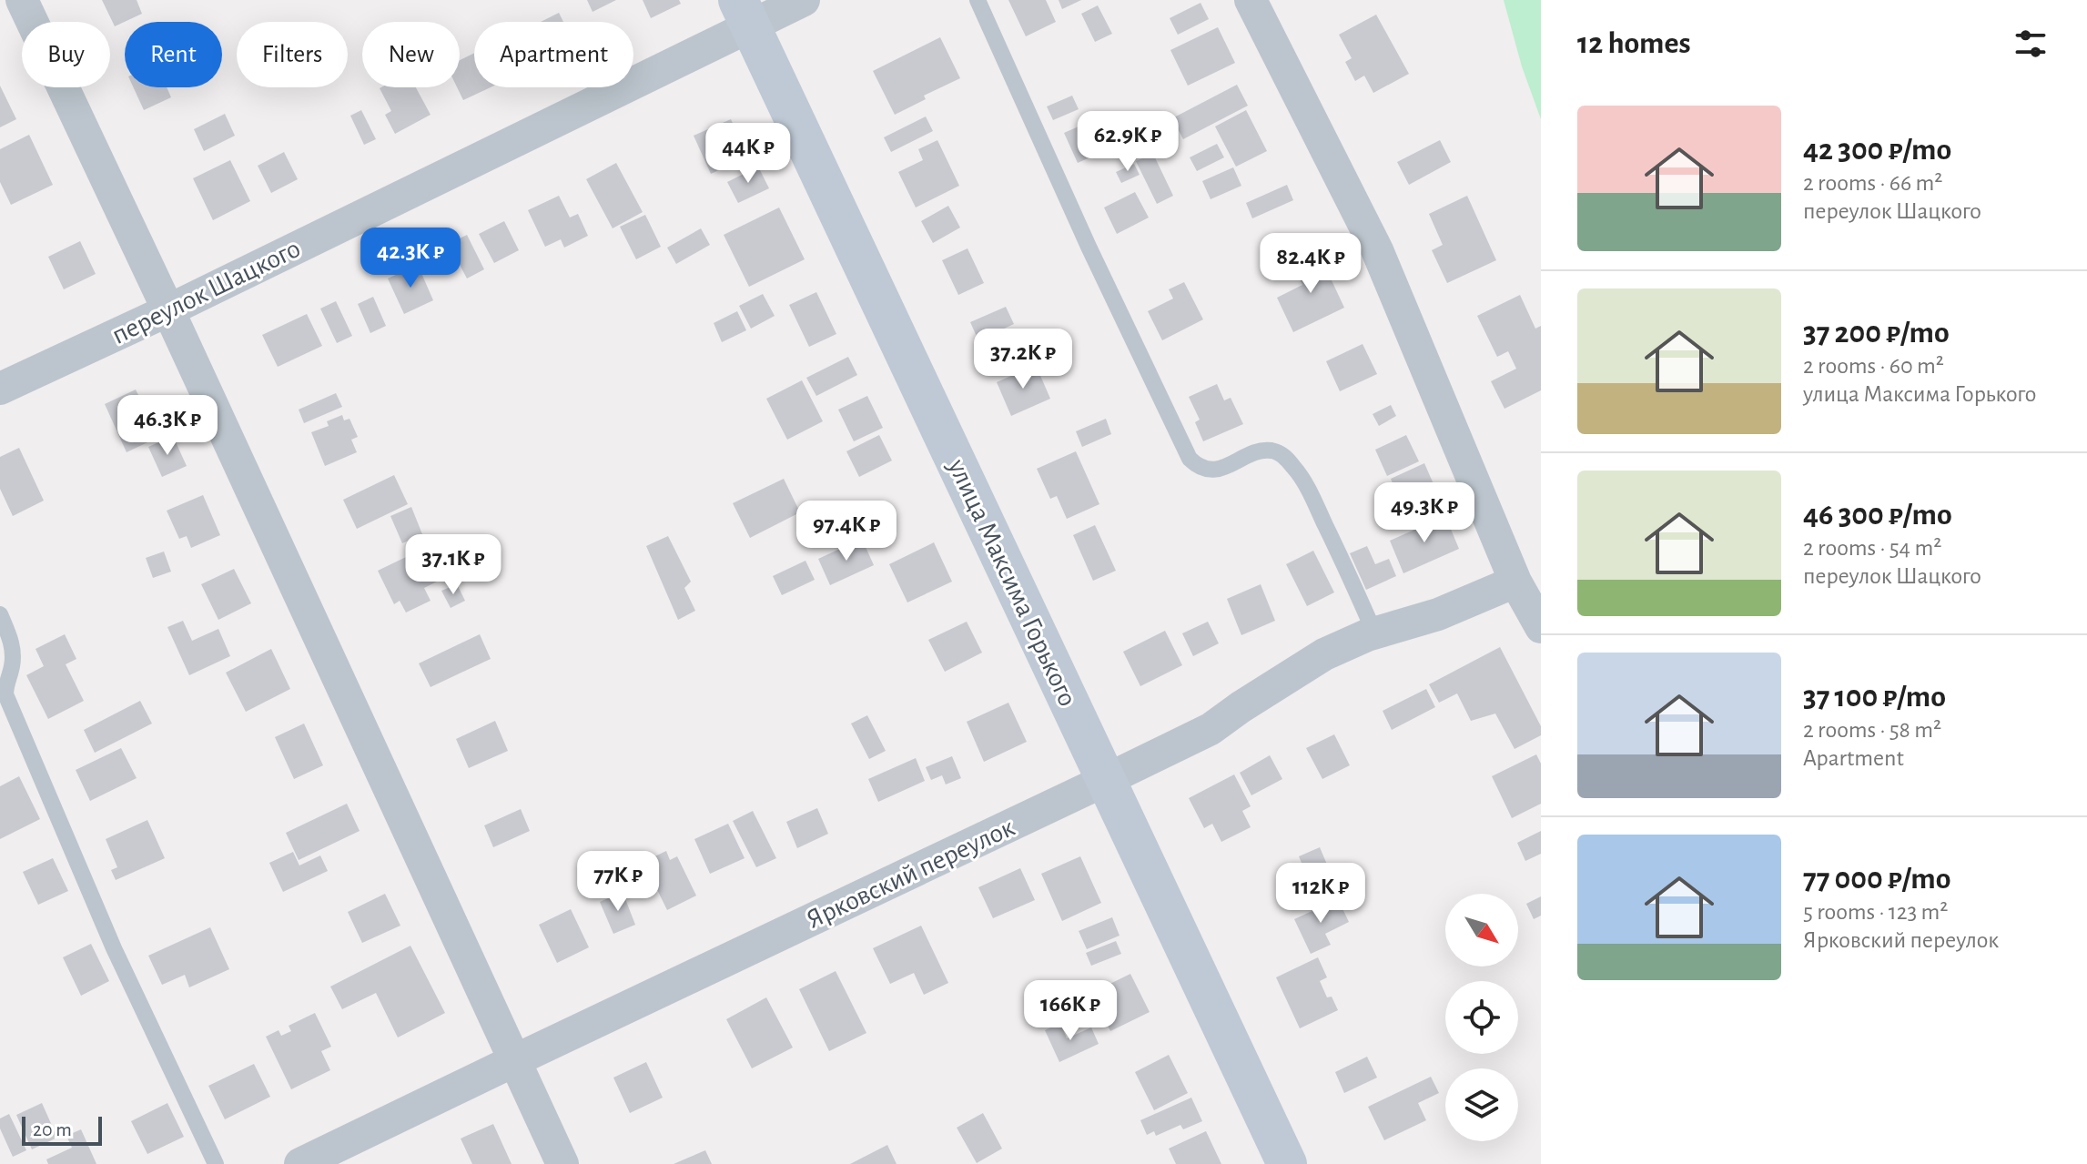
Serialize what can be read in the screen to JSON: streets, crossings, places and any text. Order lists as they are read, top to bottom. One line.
{"streets":{"main road":["улица Максима Горького"],"street":["переулок Шацкого","Ярковский переулок"]},"crossings":[["переулок Шацкого","улица Максима Горького"],["улица Максима Горького","Ярковский переулок"]],"scale_bar":"20 m","north":"bottom right","page":{"heading":"12 homes","chip":["Buy","Rent","Filters","New","Apartment"],"list":[{"name":"42 300 ₽/mo","note":"2 rooms · 66 m² · переулок Шацкого"},{"name":"37 200 ₽/mo","note":"2 rooms · 60 m² · улица Максима Горького"},{"name":"46 300 ₽/mo","note":"2 rooms · 54 m² · переулок Шацкого"},{"name":"37 100 ₽/mo","note":"2 rooms · 58 m² · Apartment"},{"name":"77 000 ₽/mo","note":"5 rooms · 123 m² · Ярковский переулок"}],"price":["62.9K ₽","44K ₽","42.3K ₽","82.4K ₽","37.2K ₽","46.3K ₽","49.3K ₽","97.4K ₽","37.1K ₽","77K ₽","112K ₽","166K ₽"],"scale":"20 m"}}
